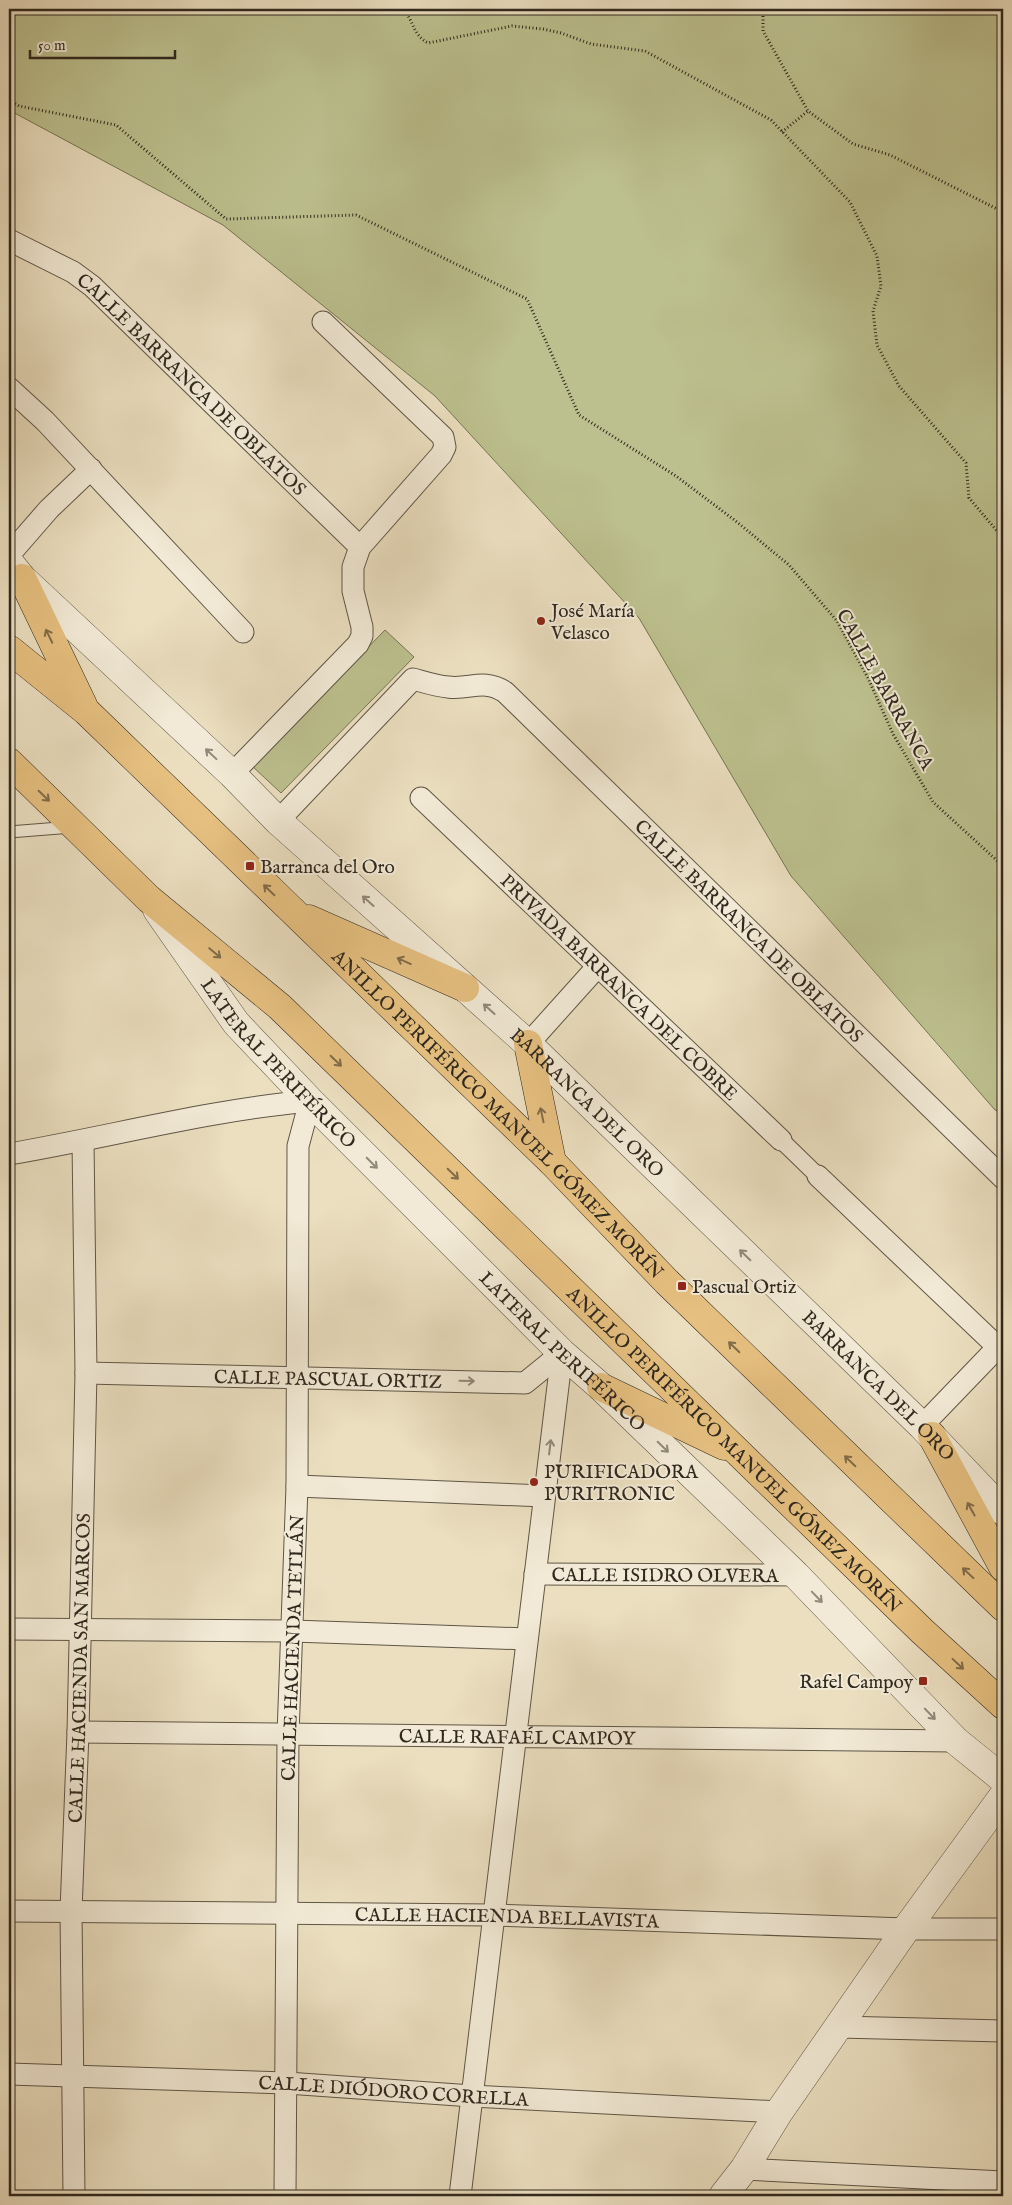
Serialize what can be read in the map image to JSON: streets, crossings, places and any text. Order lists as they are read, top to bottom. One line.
{"streets":{"highway":["ANILLO PERIFÉRICO MANUEL GÓMEZ MORÍN"],"street":["CALLE BARRANCA DE OBLATOS","PRIVADA BARRANCA DEL COBRE","LATERAL PERIFÉRICO","BARRANCA DEL ORO","CALLE PASCUAL ORTIZ","CALLE ISIDRO OLVERA","CALLE HACIENDA TETLÁN","CALLE HACIENDA SAN MARCOS","CALLE RAFAÉL CAMPOY","CALLE HACIENDA BELLAVISTA","CALLE DIÓDORO CORELLA"],"path":["CALLE BARRANCA"]},"crossings":[["CALLE BARRANCA DE OBLATOS","BARRANCA DEL ORO"],["LATERAL PERIFÉRICO","ANILLO PERIFÉRICO MANUEL GÓMEZ MORÍN"],["LATERAL PERIFÉRICO","CALLE PASCUAL ORTIZ"],["LATERAL PERIFÉRICO","CALLE ISIDRO OLVERA"],["LATERAL PERIFÉRICO","CALLE HACIENDA TETLÁN"],["LATERAL PERIFÉRICO","CALLE RAFAÉL CAMPOY"],["CALLE PASCUAL ORTIZ","CALLE HACIENDA TETLÁN"],["CALLE PASCUAL ORTIZ","CALLE HACIENDA SAN MARCOS"],["CALLE HACIENDA TETLÁN","CALLE RAFAÉL CAMPOY"],["CALLE HACIENDA TETLÁN","CALLE HACIENDA BELLAVISTA"],["CALLE HACIENDA TETLÁN","CALLE DIÓDORO CORELLA"],["CALLE HACIENDA SAN MARCOS","CALLE RAFAÉL CAMPOY"],["CALLE HACIENDA SAN MARCOS","CALLE HACIENDA BELLAVISTA"],["CALLE HACIENDA SAN MARCOS","CALLE DIÓDORO CORELLA"]],"one_way":["LATERAL PERIFÉRICO"],"places":{"other":["José María Velasco","PURIFICADORA PURITRONIC"],"transit":["Barranca del Oro","Pascual Ortiz","Rafel Campoy"]},"scale_bar":"50 m"}
